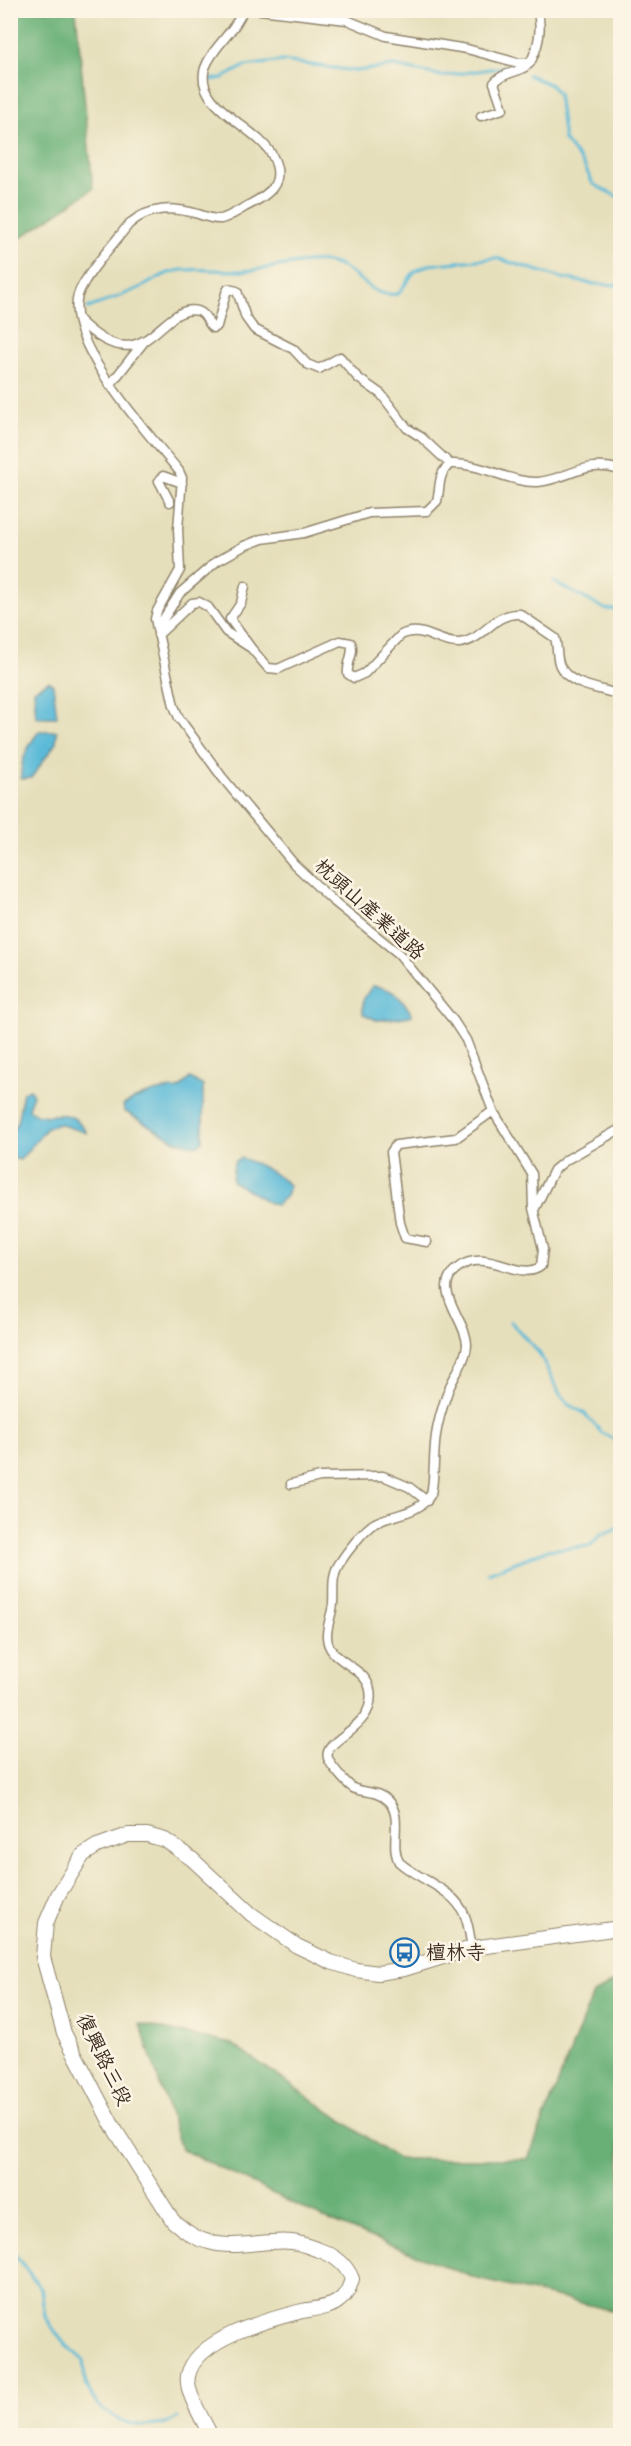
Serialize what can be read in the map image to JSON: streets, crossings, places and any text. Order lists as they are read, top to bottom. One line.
{"streets":{"main road":["復興路三段"],"street":["枕頭山產業道路"]},"places":{"bus stop":["檀林寺"]}}
